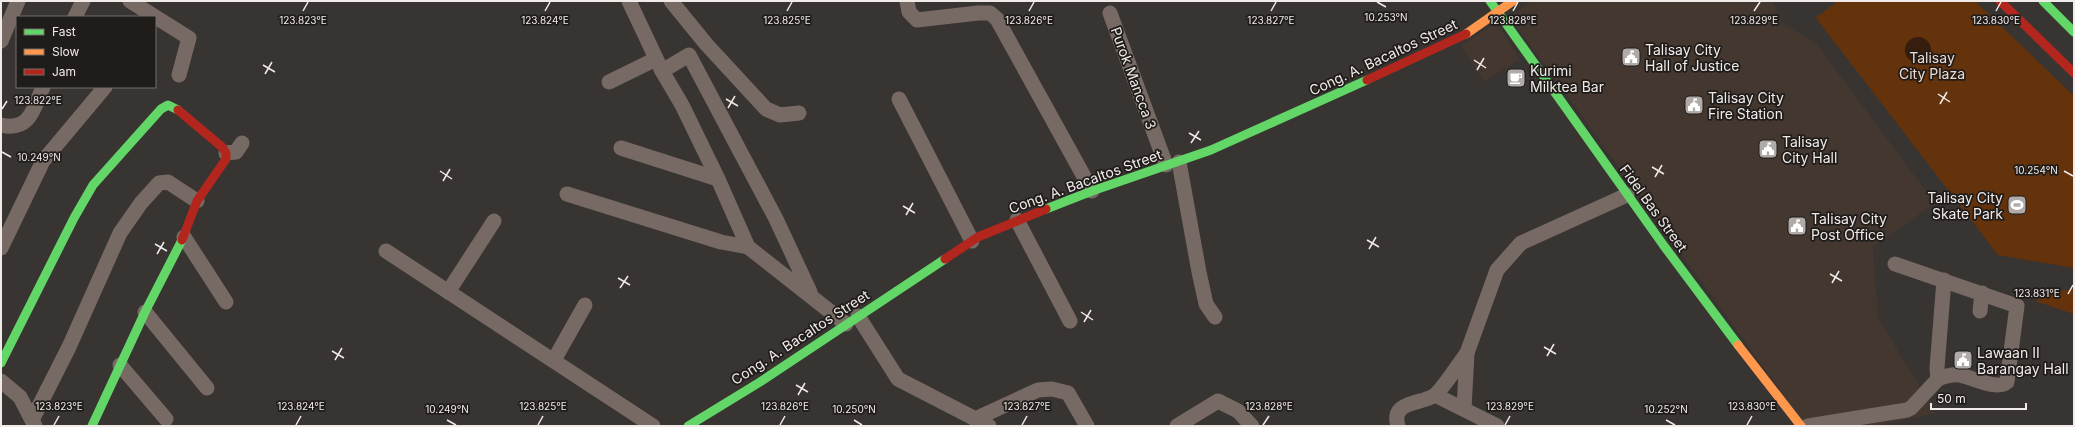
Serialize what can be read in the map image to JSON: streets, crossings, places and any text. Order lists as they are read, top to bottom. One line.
{"streets":{"main road":["Cong. A. Bacaltos Street","Fidel Bas Street"],"street":["Purok Mancca 3"]},"crossings":[["Cong. A. Bacaltos Street","Purok Mancca 3"],["Cong. A. Bacaltos Street","Fidel Bas Street"]],"parks":["Talisay City Plaza"],"places":{"public building":["Talisay City Hall of Justice","Talisay City Fire Station","Talisay City Hall","Talisay City Post Office","Lawaan II Barangay Hall"],"cafe":["Kurimi Milktea Bar"],"sports":["Talisay City Skate Park"]},"legend":["Fast","Slow","Jam"],"scale_bar":"50 m","coordinates":["10.253°N","123.823°E","123.824°E","123.825°E","123.826°E","123.827°E","123.828°E","123.829°E","123.830°E","123.822°E","10.249°N","10.254°N","123.831°E","10.250°N","10.252°N"]}
